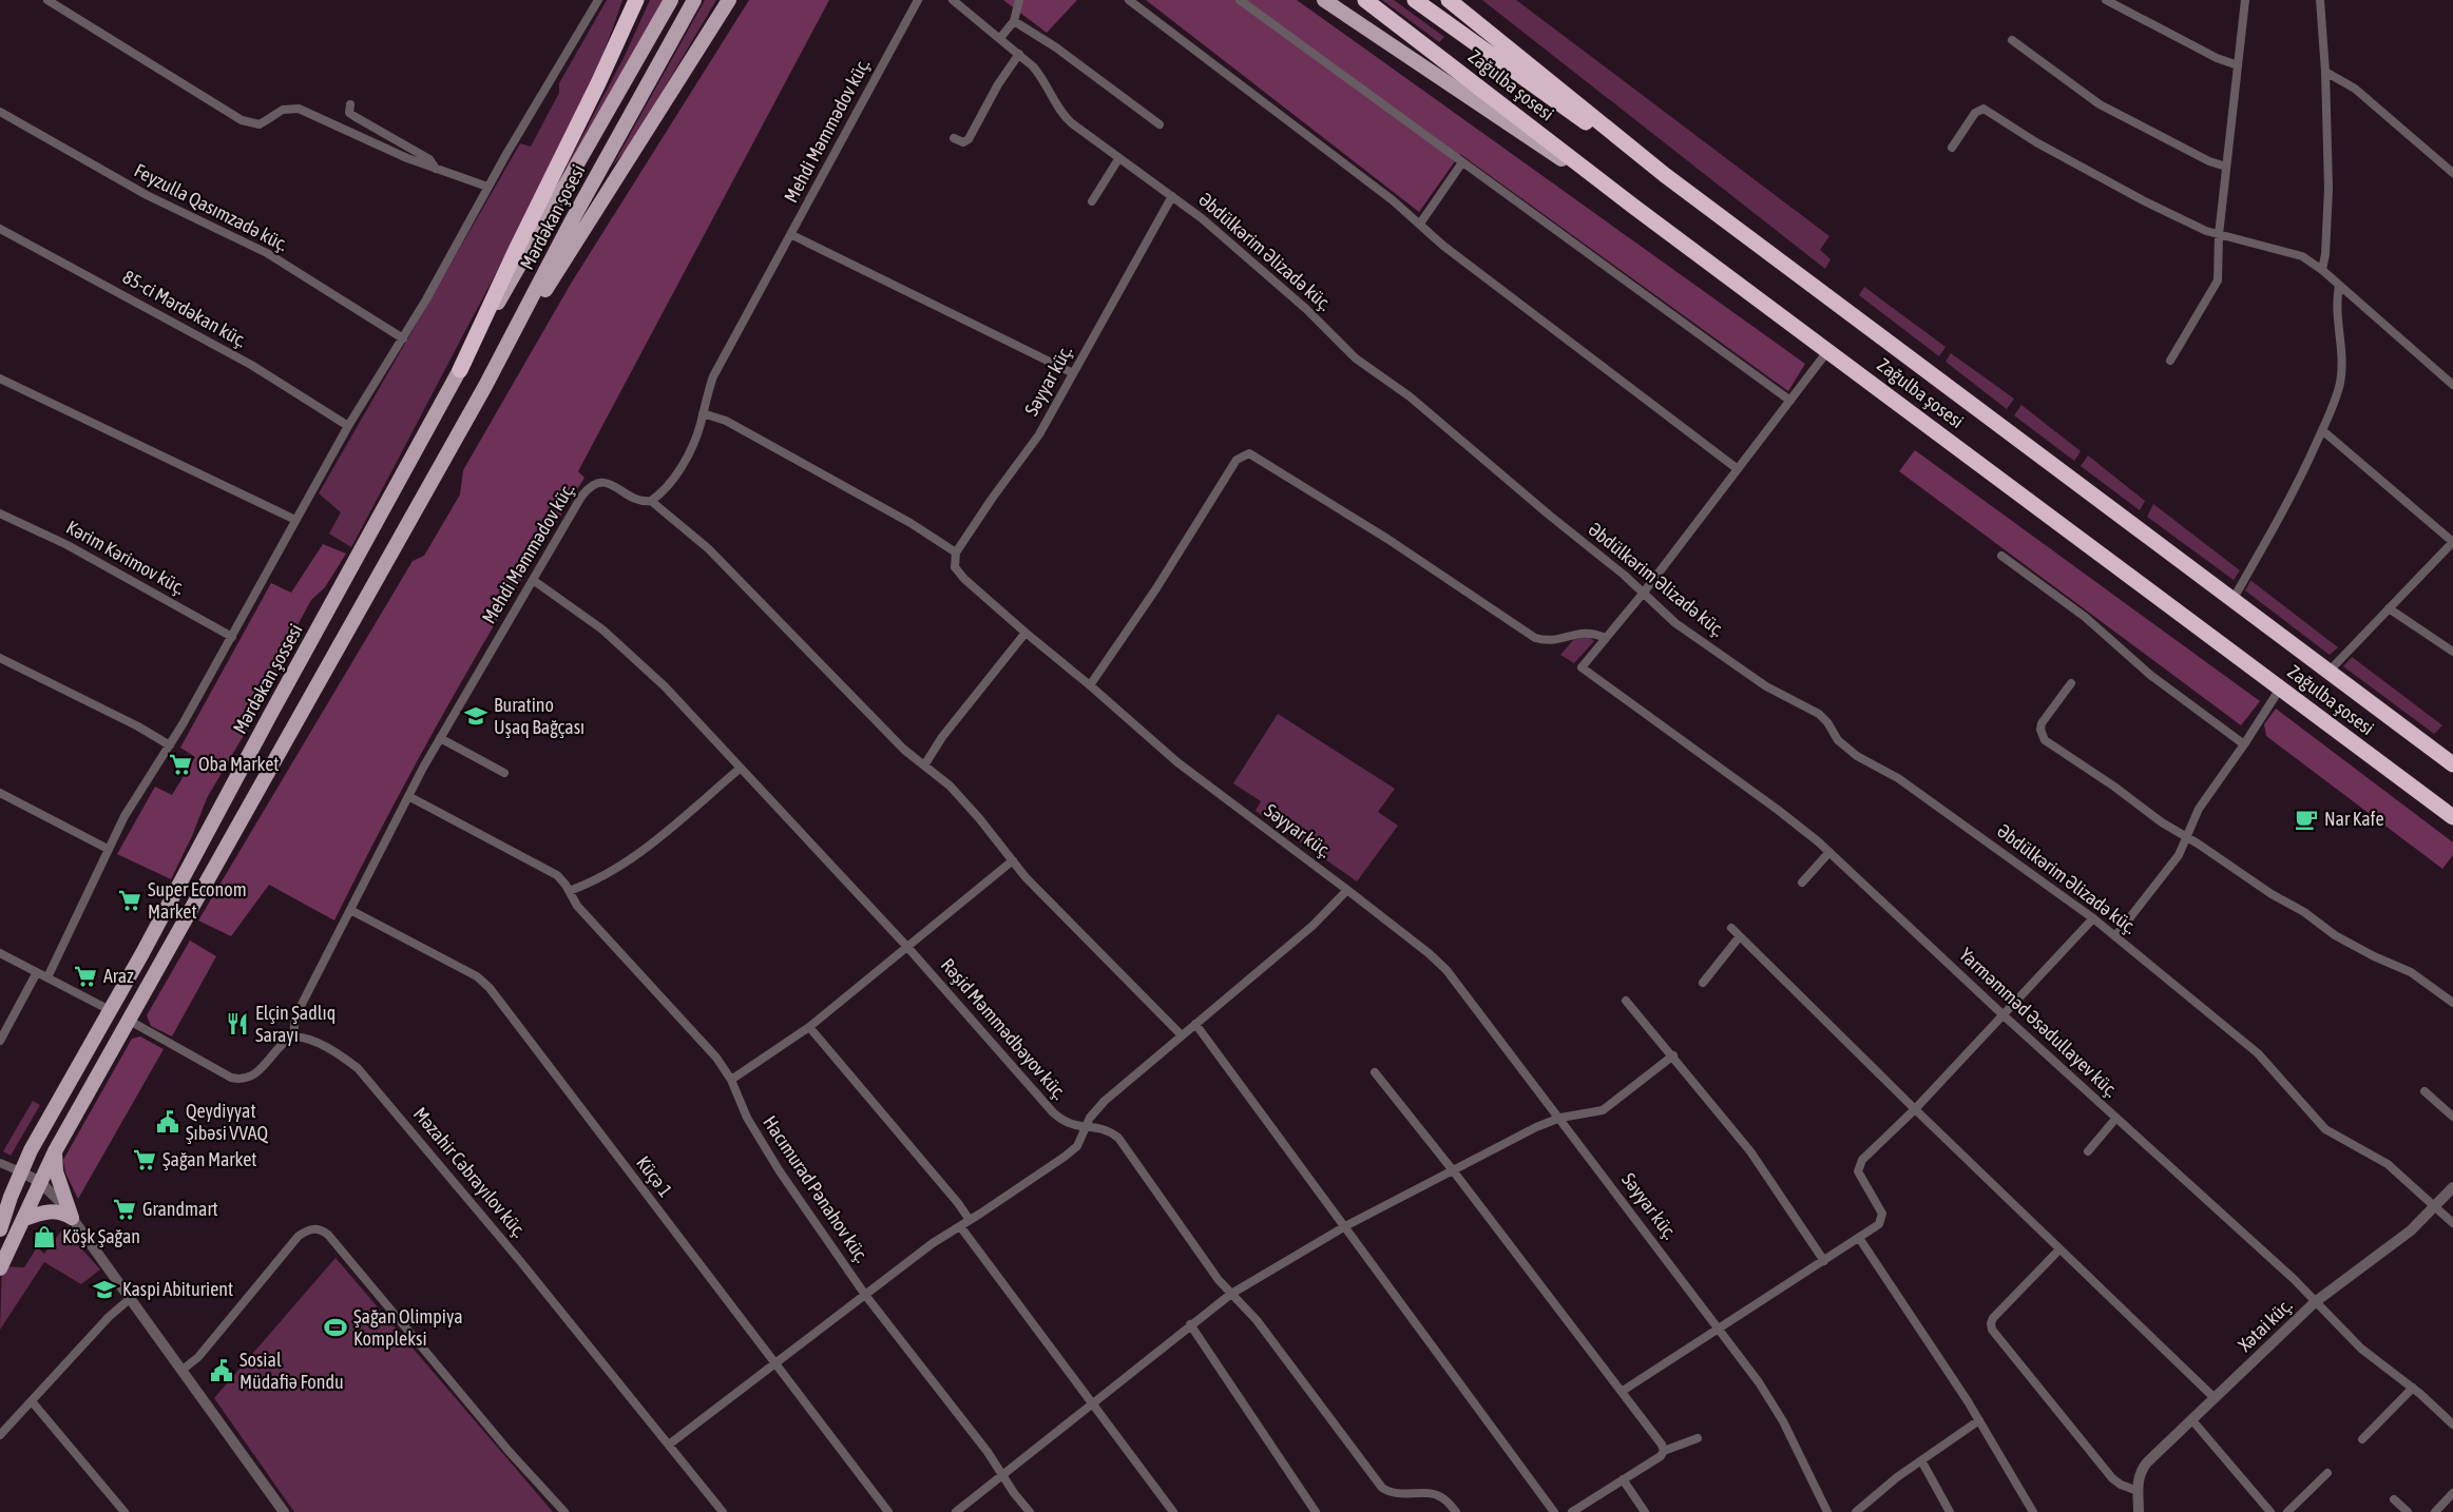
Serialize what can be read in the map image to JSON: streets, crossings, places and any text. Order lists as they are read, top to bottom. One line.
{"streets":{"highway":["Zağulba şosesi"],"main road":["Mərdəkan şosesi","Mərdəkan şossesi"],"street":["Mehdi Məmmədov küç.","Feyzulla Qasımzadə küç.","Əbdülkərim Əlizadə küç.","85-ci Mərdəkan küç.","Səyyar küç.","Kərim Kərimov küç.","Yarməmməd Əsədullayev küç.","Rəşid Məmmədbəyov küç.","Məzahir Cəbrayılov küç.","Küçə 1","Hacımurad Pənahov küç.","Xətai küç."]},"crossings":[["Mehdi Məmmədov küç.","Rəşid Məmmədbəyov küç."],["Mehdi Məmmədov küç.","Məzahir Cəbrayılov küç."],["Mehdi Məmmədov küç.","Küçə 1"],["Mehdi Məmmədov küç.","Hacımurad Pənahov küç."],["Mərdəkan şosesi","Mərdəkan şossesi"],["Əbdülkərim Əlizadə küç.","Səyyar küç."],["Əbdülkərim Əlizadə küç.","Xətai küç."],["Yarməmməd Əsədullayev küç.","Xətai küç."]],"places":{"school or university":["Buratino Uşaq Bağçası","Kaspi Abiturient"],"supermarket":["Oba Market","Super Econom Market","Araz","Şağan Market","Grandmart"],"cafe":["Nar Kafe"],"restaurant":["Elçin Şadlıq Sarayı"],"public building":["Qeydiyyat Şıbəsi VVAQ","Sosial Müdafiə Fondu"],"shop":["Köşk Şağan"],"sports":["Şağan Olimpiya Kompleksi"]}}
